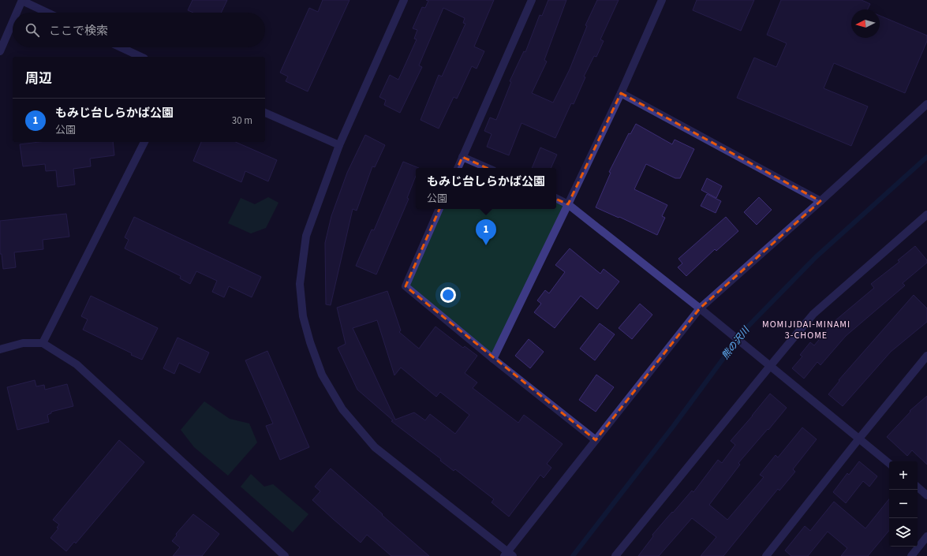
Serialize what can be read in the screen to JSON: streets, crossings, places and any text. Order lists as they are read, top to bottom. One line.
{"districts":["MOMIJIDAI-MINAMI 3-CHOME"],"water":["熊の沢川"],"north":"left","page":{"search":"ここで検索","heading":"周辺","list":[{"mark":"1","name":"もみじ台しらかば公園","note":"公園","value":"30 m"}],"popup":["もみじ台しらかば公園","公園"],"pins":"1","map_buttons":["+","−"]}}
